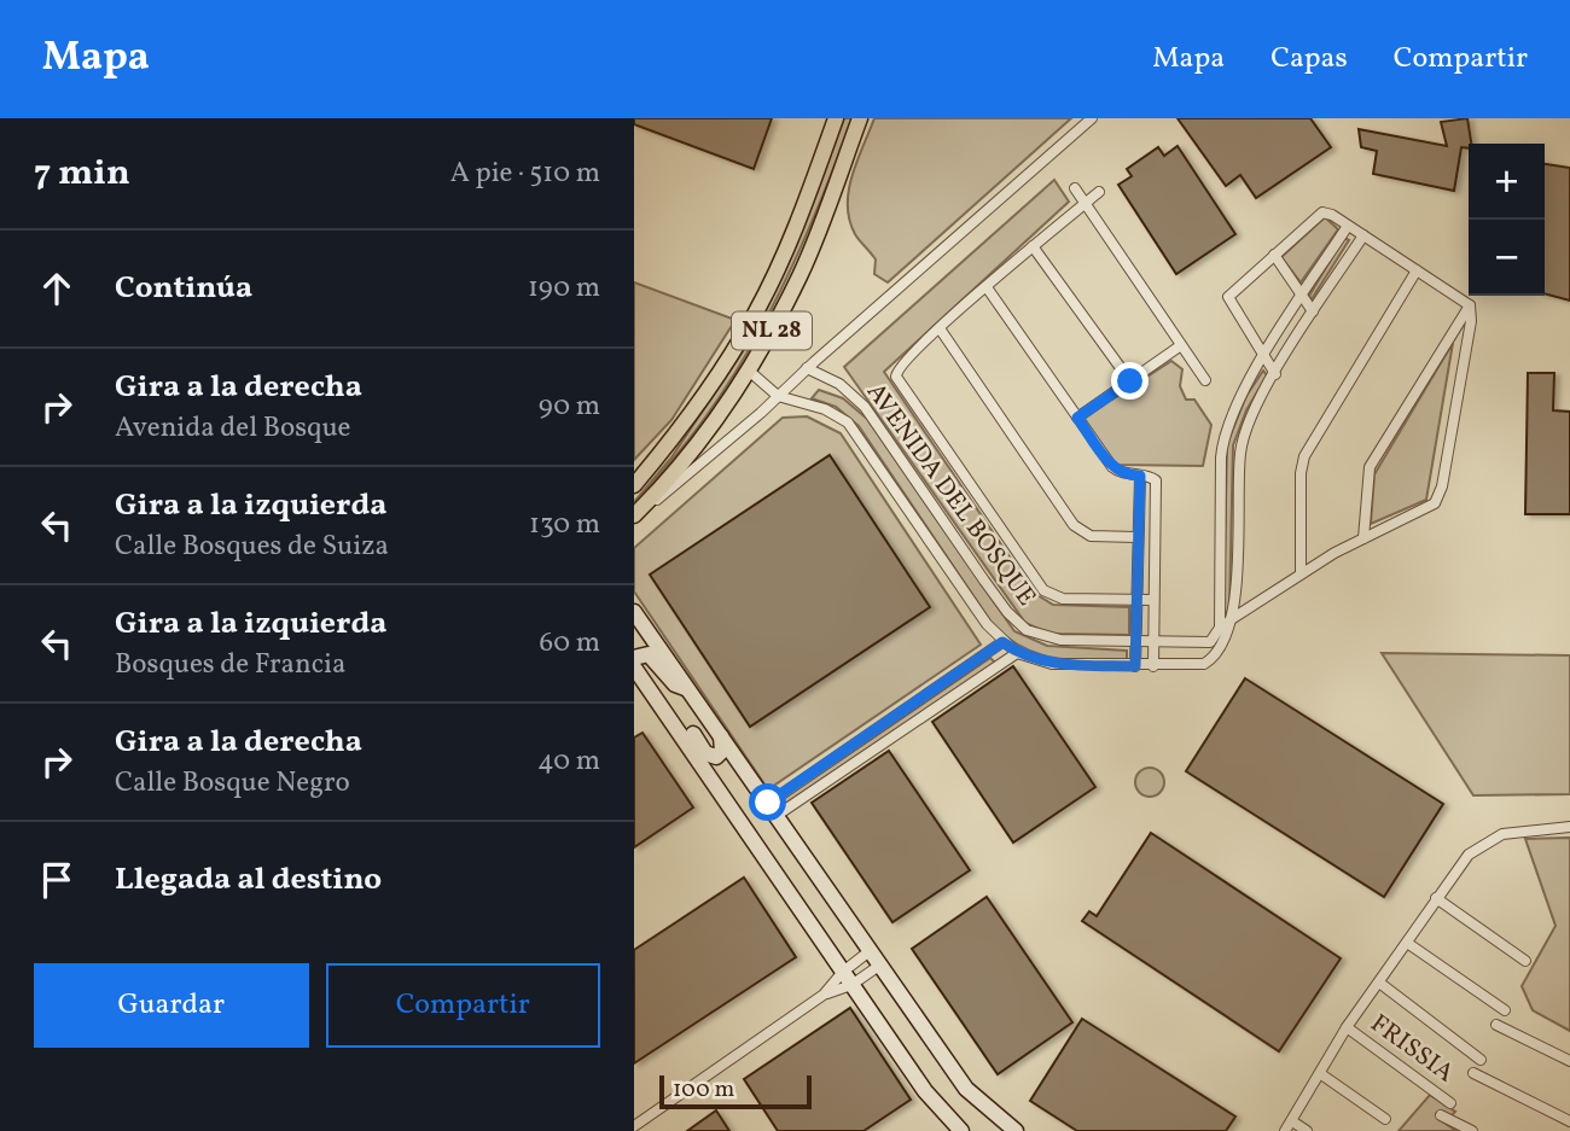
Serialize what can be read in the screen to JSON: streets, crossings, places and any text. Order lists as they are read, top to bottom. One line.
{"streets":{"main road":["NL 28"],"street":["AVENIDA DEL BOSQUE","FRISSIA"]},"scale_bar":"100 m","page":{"header":"Mapa","nav":["Mapa","Capas","Compartir"],"heading":["7 min","A pie · 510 m"],"map_buttons":["+","−"],"list":[["Continúa","190 m"],["Gira a la derecha","Avenida del Bosque","90 m"],["Gira a la izquierda","Calle Bosques de Suiza","130 m"],["Gira a la izquierda","Bosques de Francia","60 m"],["Gira a la derecha","Calle Bosque Negro","40 m"],"Llegada al destino"],"buttons":["Guardar","Compartir"],"scale":"100 m"}}
